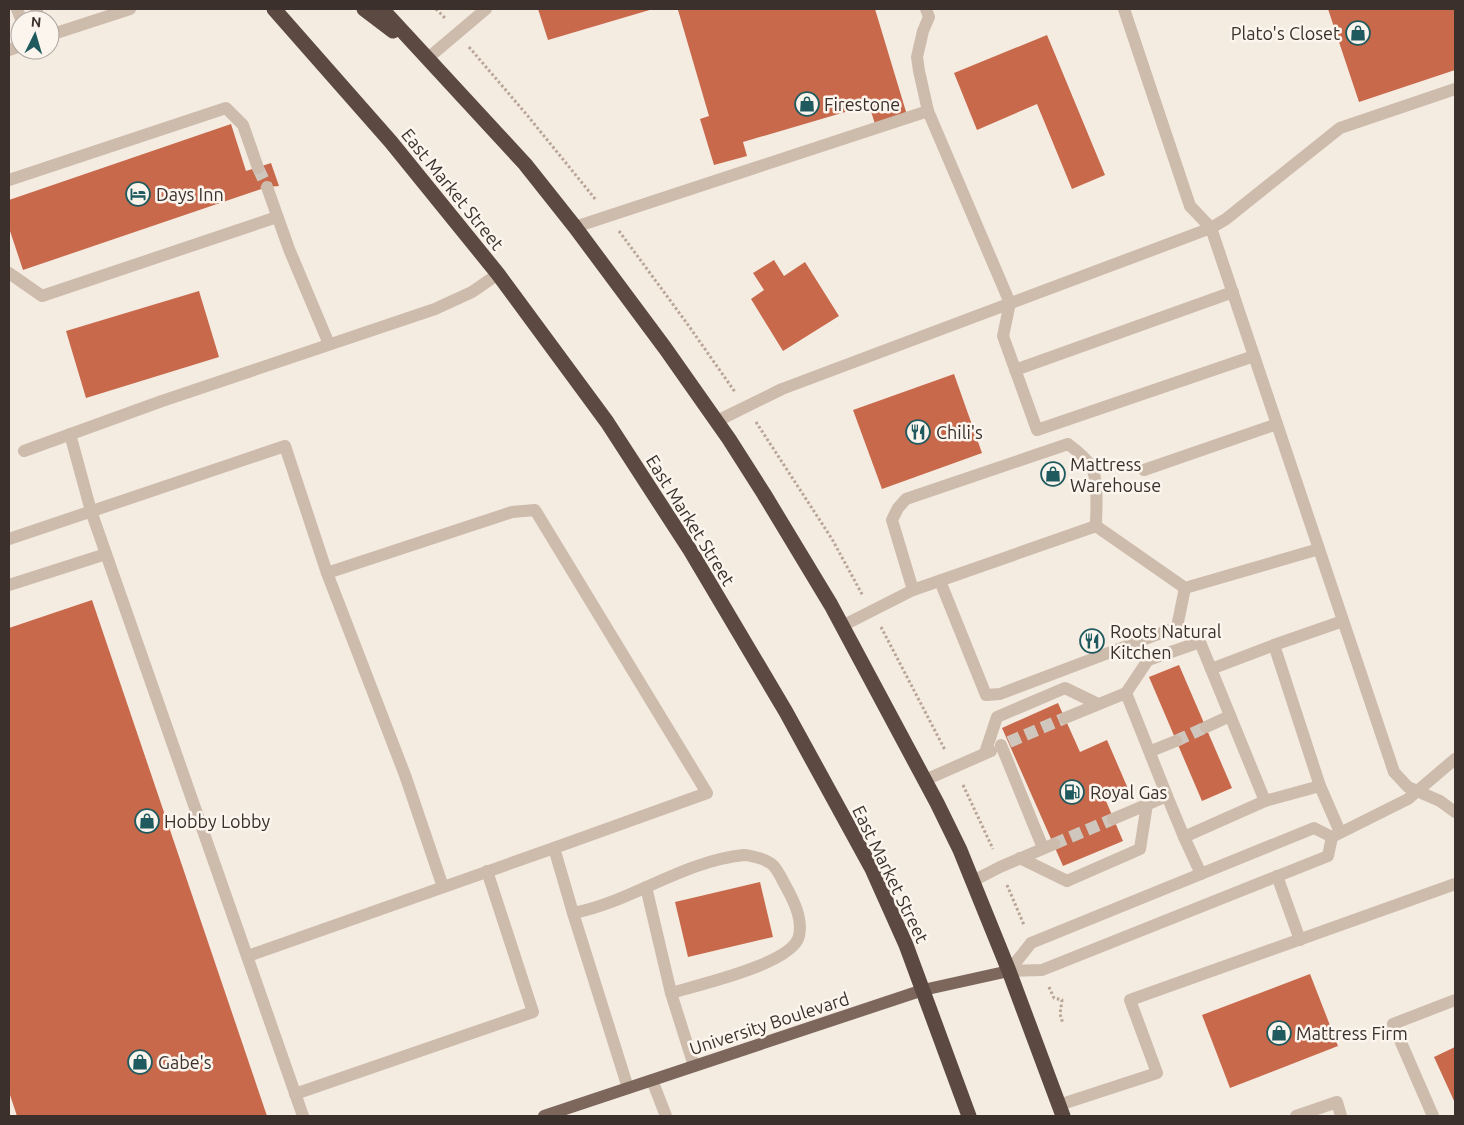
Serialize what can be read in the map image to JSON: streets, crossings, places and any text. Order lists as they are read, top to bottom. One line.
{"streets":{"highway":["East Market Street"],"main road":["University Boulevard"]},"crossings":[["East Market Street","University Boulevard"]],"places":{"shop":["Plato's Closet","Firestone","Mattress Warehouse","Hobby Lobby","Mattress Firm","Gabe's"],"hotel":["Days Inn"],"restaurant":["Chili's","Roots Natural Kitchen"],"fuel station":["Royal Gas"]},"north":"top"}
